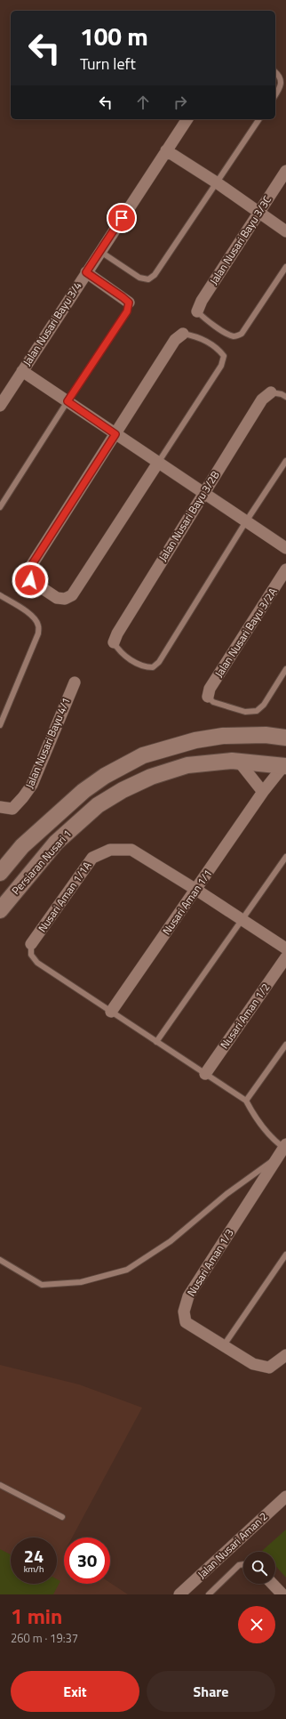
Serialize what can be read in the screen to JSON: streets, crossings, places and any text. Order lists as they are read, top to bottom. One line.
{"streets":{"main road":["Persiaran Nusari 1"],"street":["Jalan Nusari Bayu 3/3C","Jalan Nusari Bayu 3/4","Jalan Nusari Bayu 3/2B","Jalan Nusari Bayu 3/2A","Jalan Nusari Bayu 4/1","Nusari Aman 1/1A","Nusari Aman 1/1","Nusari Aman 1/2","Nusari Aman 1/3","Jalan Nusari Aman 2"]},"crossings":[["Persiaran Nusari 1","Nusari Aman 1/1"],["Nusari Aman 1/1A","Nusari Aman 1/1"]],"page":{"turn":["100 m","Turn left"],"speed":"24 km/h","limit":"30","heading":["1 min","260 m · 19:37"],"buttons":["Exit","Share"]}}
